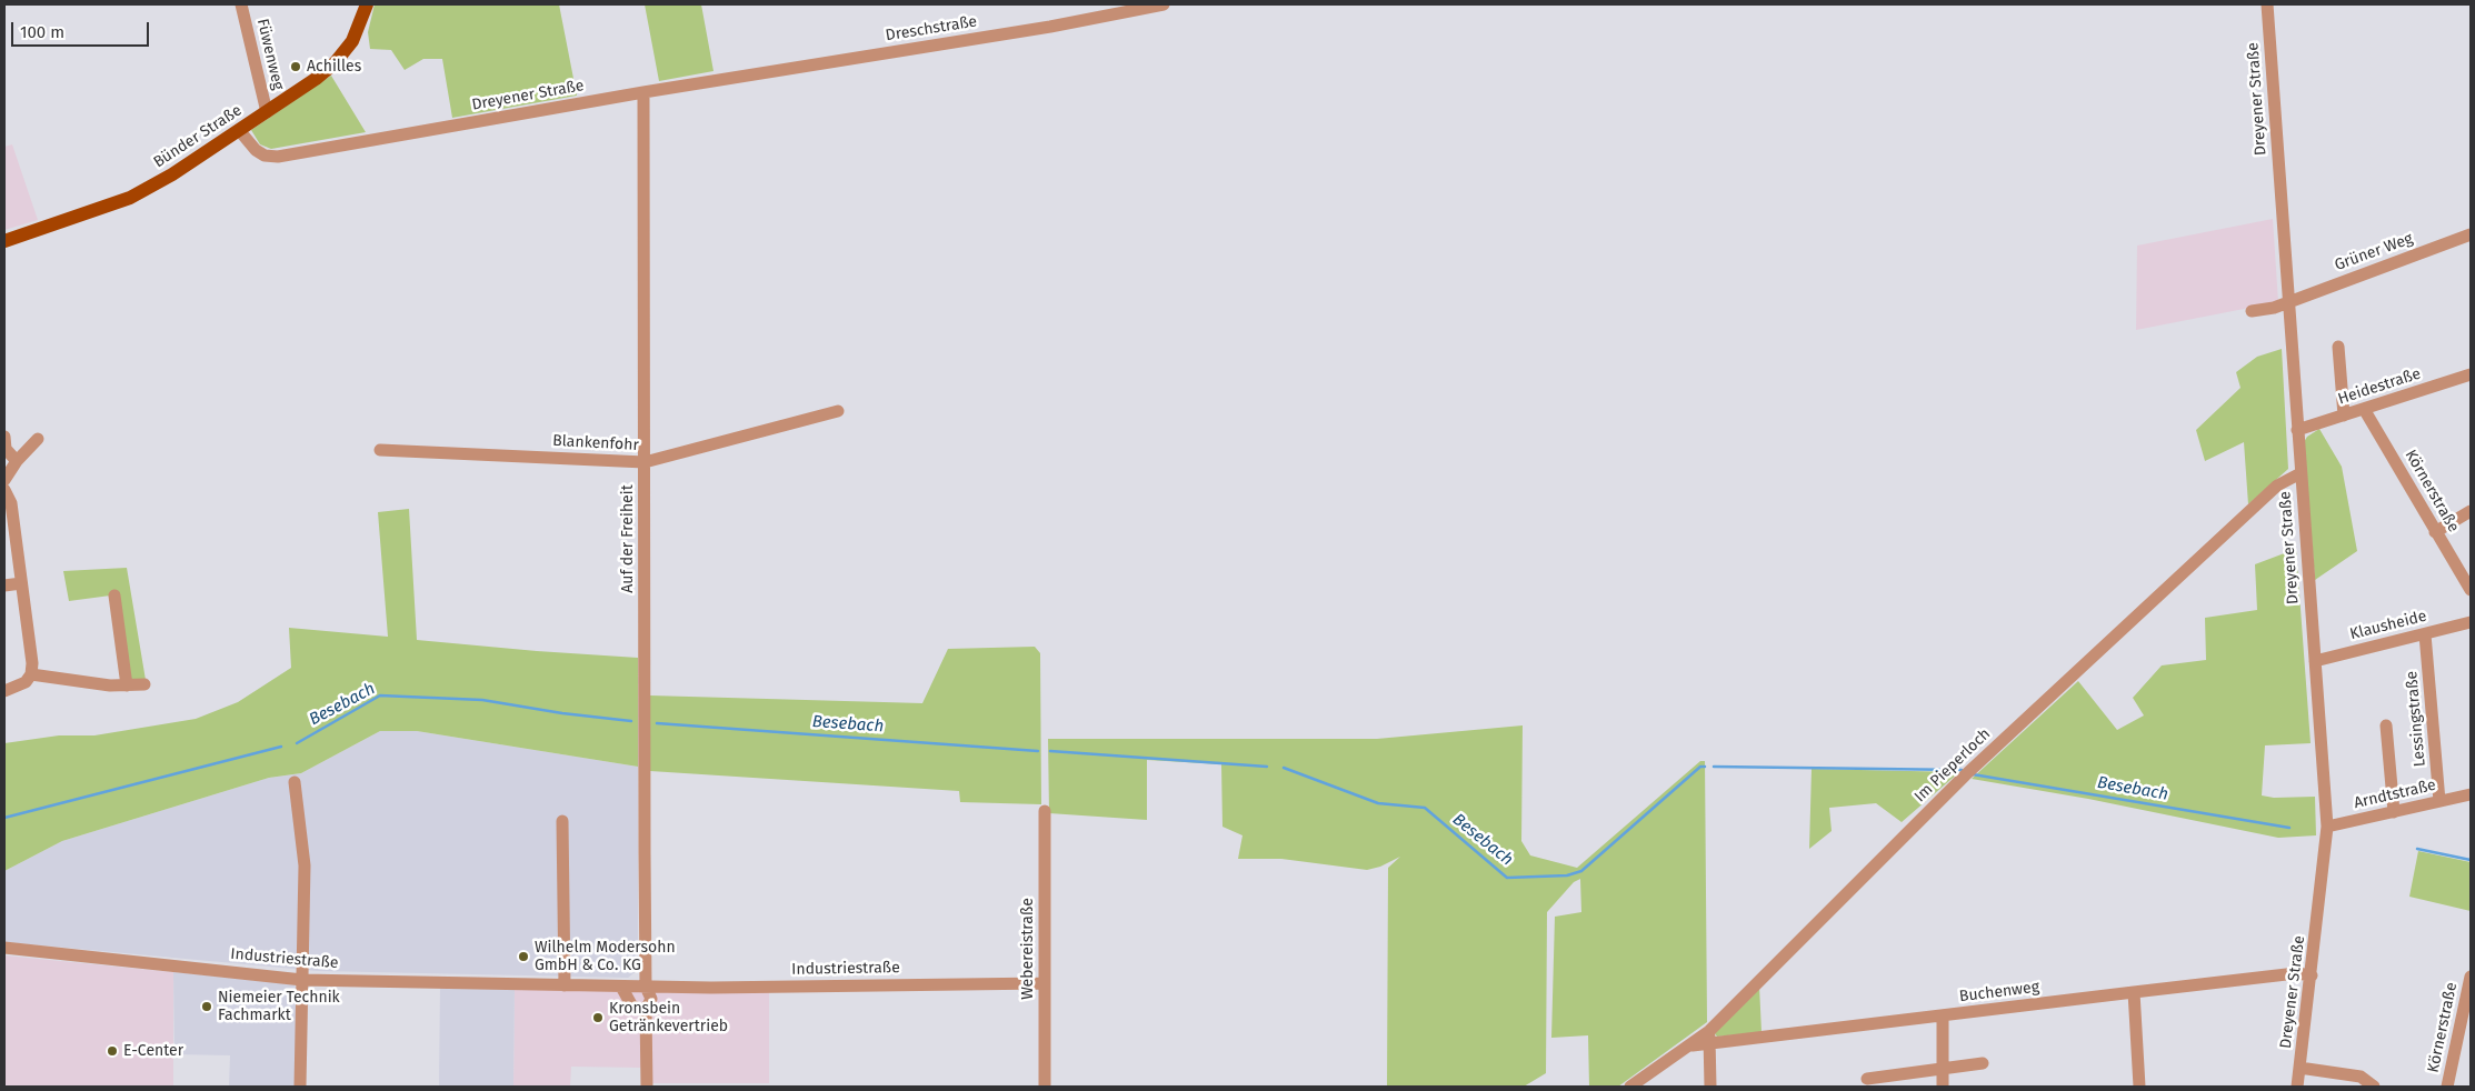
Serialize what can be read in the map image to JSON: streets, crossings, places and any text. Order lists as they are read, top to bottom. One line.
{"streets":{"main road":["Bünder Straße"],"street":["Dreschstraße","Füwenweg","Dreyener Straße","Grüner Weg","Heidestraße","Blankenfohr","Körnerstraße","Auf der Freiheit","Klausheide","Lessingstraße","Im Pieperloch","Arndtstraße","Webereistraße","Industriestraße","Buchenweg"]},"crossings":[["Dreschstraße","Dreyener Straße"],["Füwenweg","Bünder Straße"],["Dreyener Straße","Bünder Straße"],["Dreyener Straße","Grüner Weg"],["Dreyener Straße","Heidestraße"],["Dreyener Straße","Auf der Freiheit"],["Dreyener Straße","Klausheide"],["Dreyener Straße","Im Pieperloch"],["Dreyener Straße","Arndtstraße"],["Dreyener Straße","Buchenweg"],["Heidestraße","Körnerstraße"],["Blankenfohr","Auf der Freiheit"],["Auf der Freiheit","Industriestraße"],["Klausheide","Lessingstraße"],["Lessingstraße","Arndtstraße"],["Im Pieperloch","Buchenweg"],["Webereistraße","Industriestraße"]],"water":["Besebach"],"places":["Achilles","Wilhelm Modersohn GmbH & Co. KG","Niemeier Technik Fachmarkt","Kronsbein Getränkevertrieb","E-Center"],"scale_bar":"100 m"}
